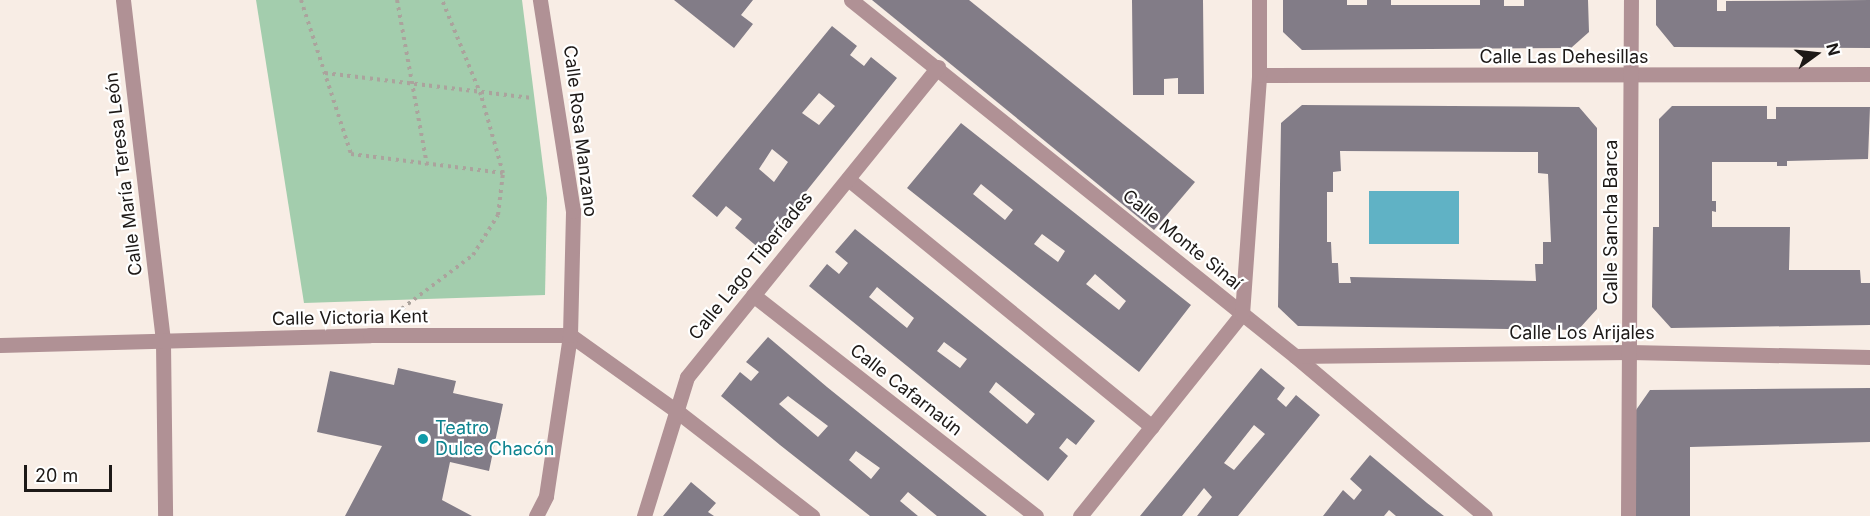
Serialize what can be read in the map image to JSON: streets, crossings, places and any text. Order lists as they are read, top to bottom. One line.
{"streets":{"street":["Calle Las Dehesillas","Calle Rosa Manzano","Calle María Teresa León","Calle Sancha Barca","Calle Monte Sinaí","Calle Lago Tiberíades","Calle Victoria Kent","Calle Los Arijales","Calle Cafarnaún"]},"crossings":[["Calle Las Dehesillas","Calle Sancha Barca"],["Calle Rosa Manzano","Calle Victoria Kent"],["Calle María Teresa León","Calle Victoria Kent"],["Calle Sancha Barca","Calle Los Arijales"],["Calle Monte Sinaí","Calle Lago Tiberíades"],["Calle Monte Sinaí","Calle Los Arijales"],["Calle Lago Tiberíades","Calle Cafarnaún"]],"places":["Teatro Dulce Chacón"],"scale_bar":"20 m","north":"right"}
